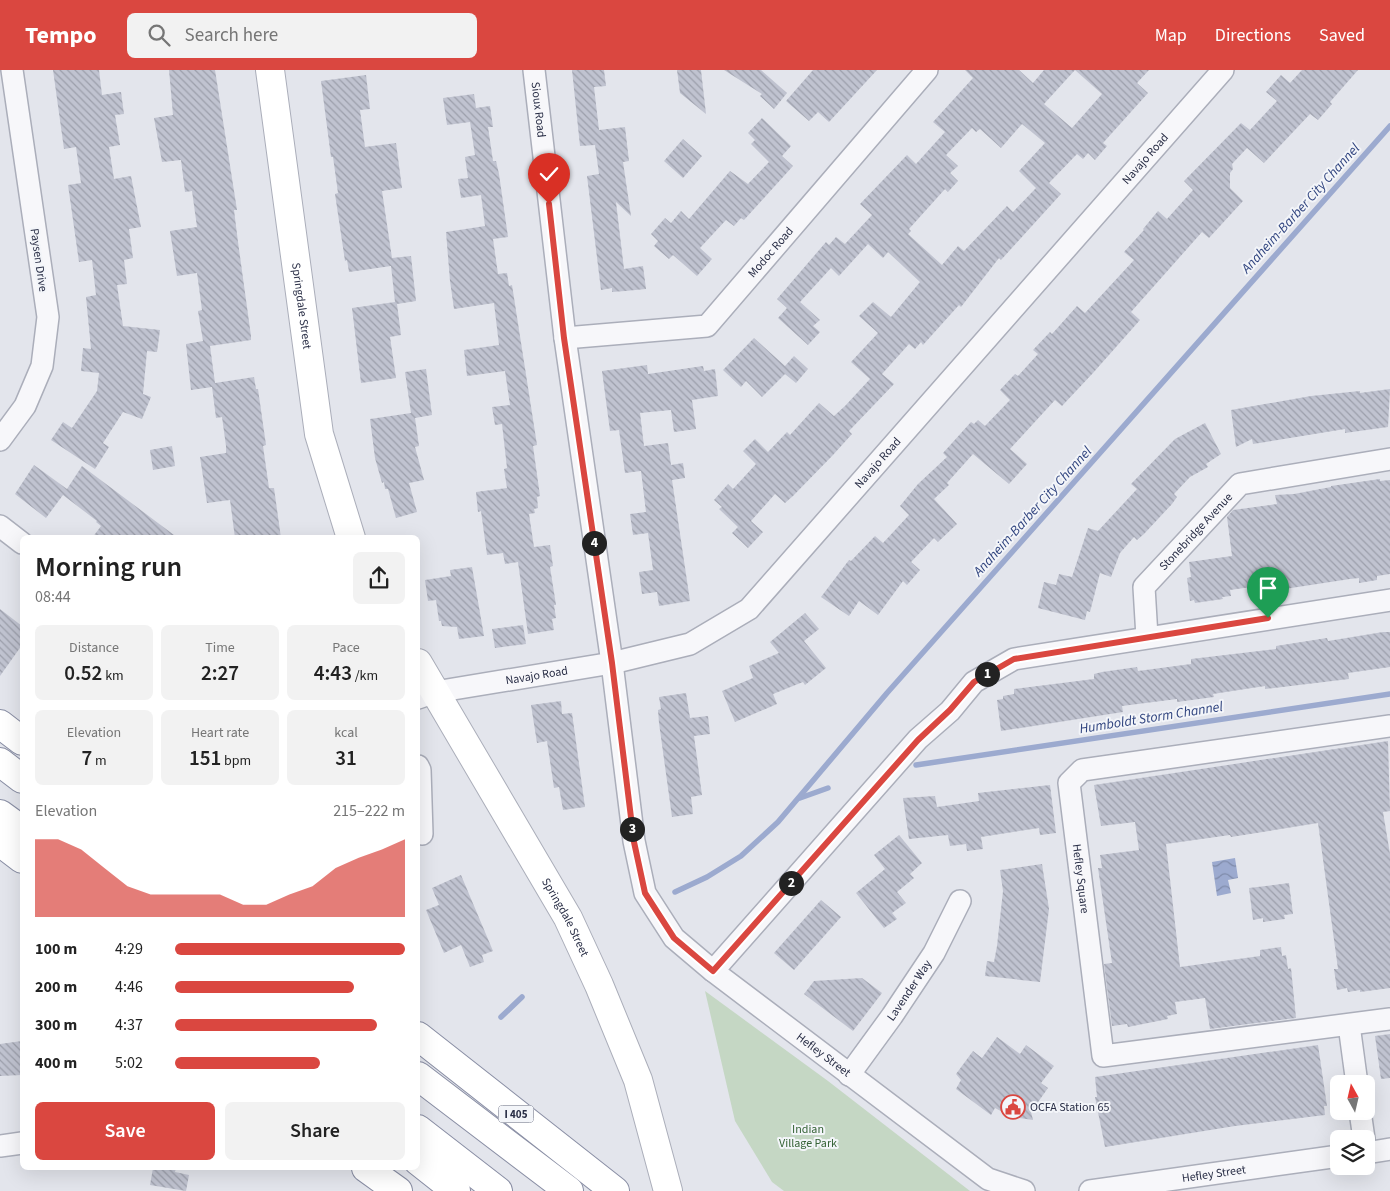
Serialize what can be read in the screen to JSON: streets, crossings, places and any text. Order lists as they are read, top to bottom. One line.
{"streets":{"main road":["Springdale Street","I 405"],"street":["Sioux Road","Navajo Road","Modoc Road","Paysen Drive","Stonebridge Avenue","Hefley Square","Lavender Way","Hefley Street"]},"crossings":[["Sioux Road","Navajo Road"],["Sioux Road","Modoc Road"],["Sioux Road","Hefley Street"],["Navajo Road","Springdale Street"],["Lavender Way","Hefley Street"]],"water":["Anaheim-Barber City Channel","Humboldt Storm Channel"],"parks":["Indian Village Park"],"places":{"public building":["OCFA Station 65"]},"north":"top","page":{"header":"Tempo","search":"Search here","nav":["Map","Directions","Saved"],"pins":["4","1","3","2"],"heading":["Morning run","08:44"],"stats":[["Distance","0.52 km"],["Time","2:27"],["Pace","4:43 /km"],["Elevation","7 m"],["Heart rate","151 bpm"],["kcal","31"]],"chart":["Elevation","215–222 m"],"list":[{"name":"100 m","note":"4:29"},{"name":"200 m","note":"4:46"},{"name":"300 m","note":"4:37"},{"name":"400 m","note":"5:02"}],"buttons":["Save","Share"]}}
